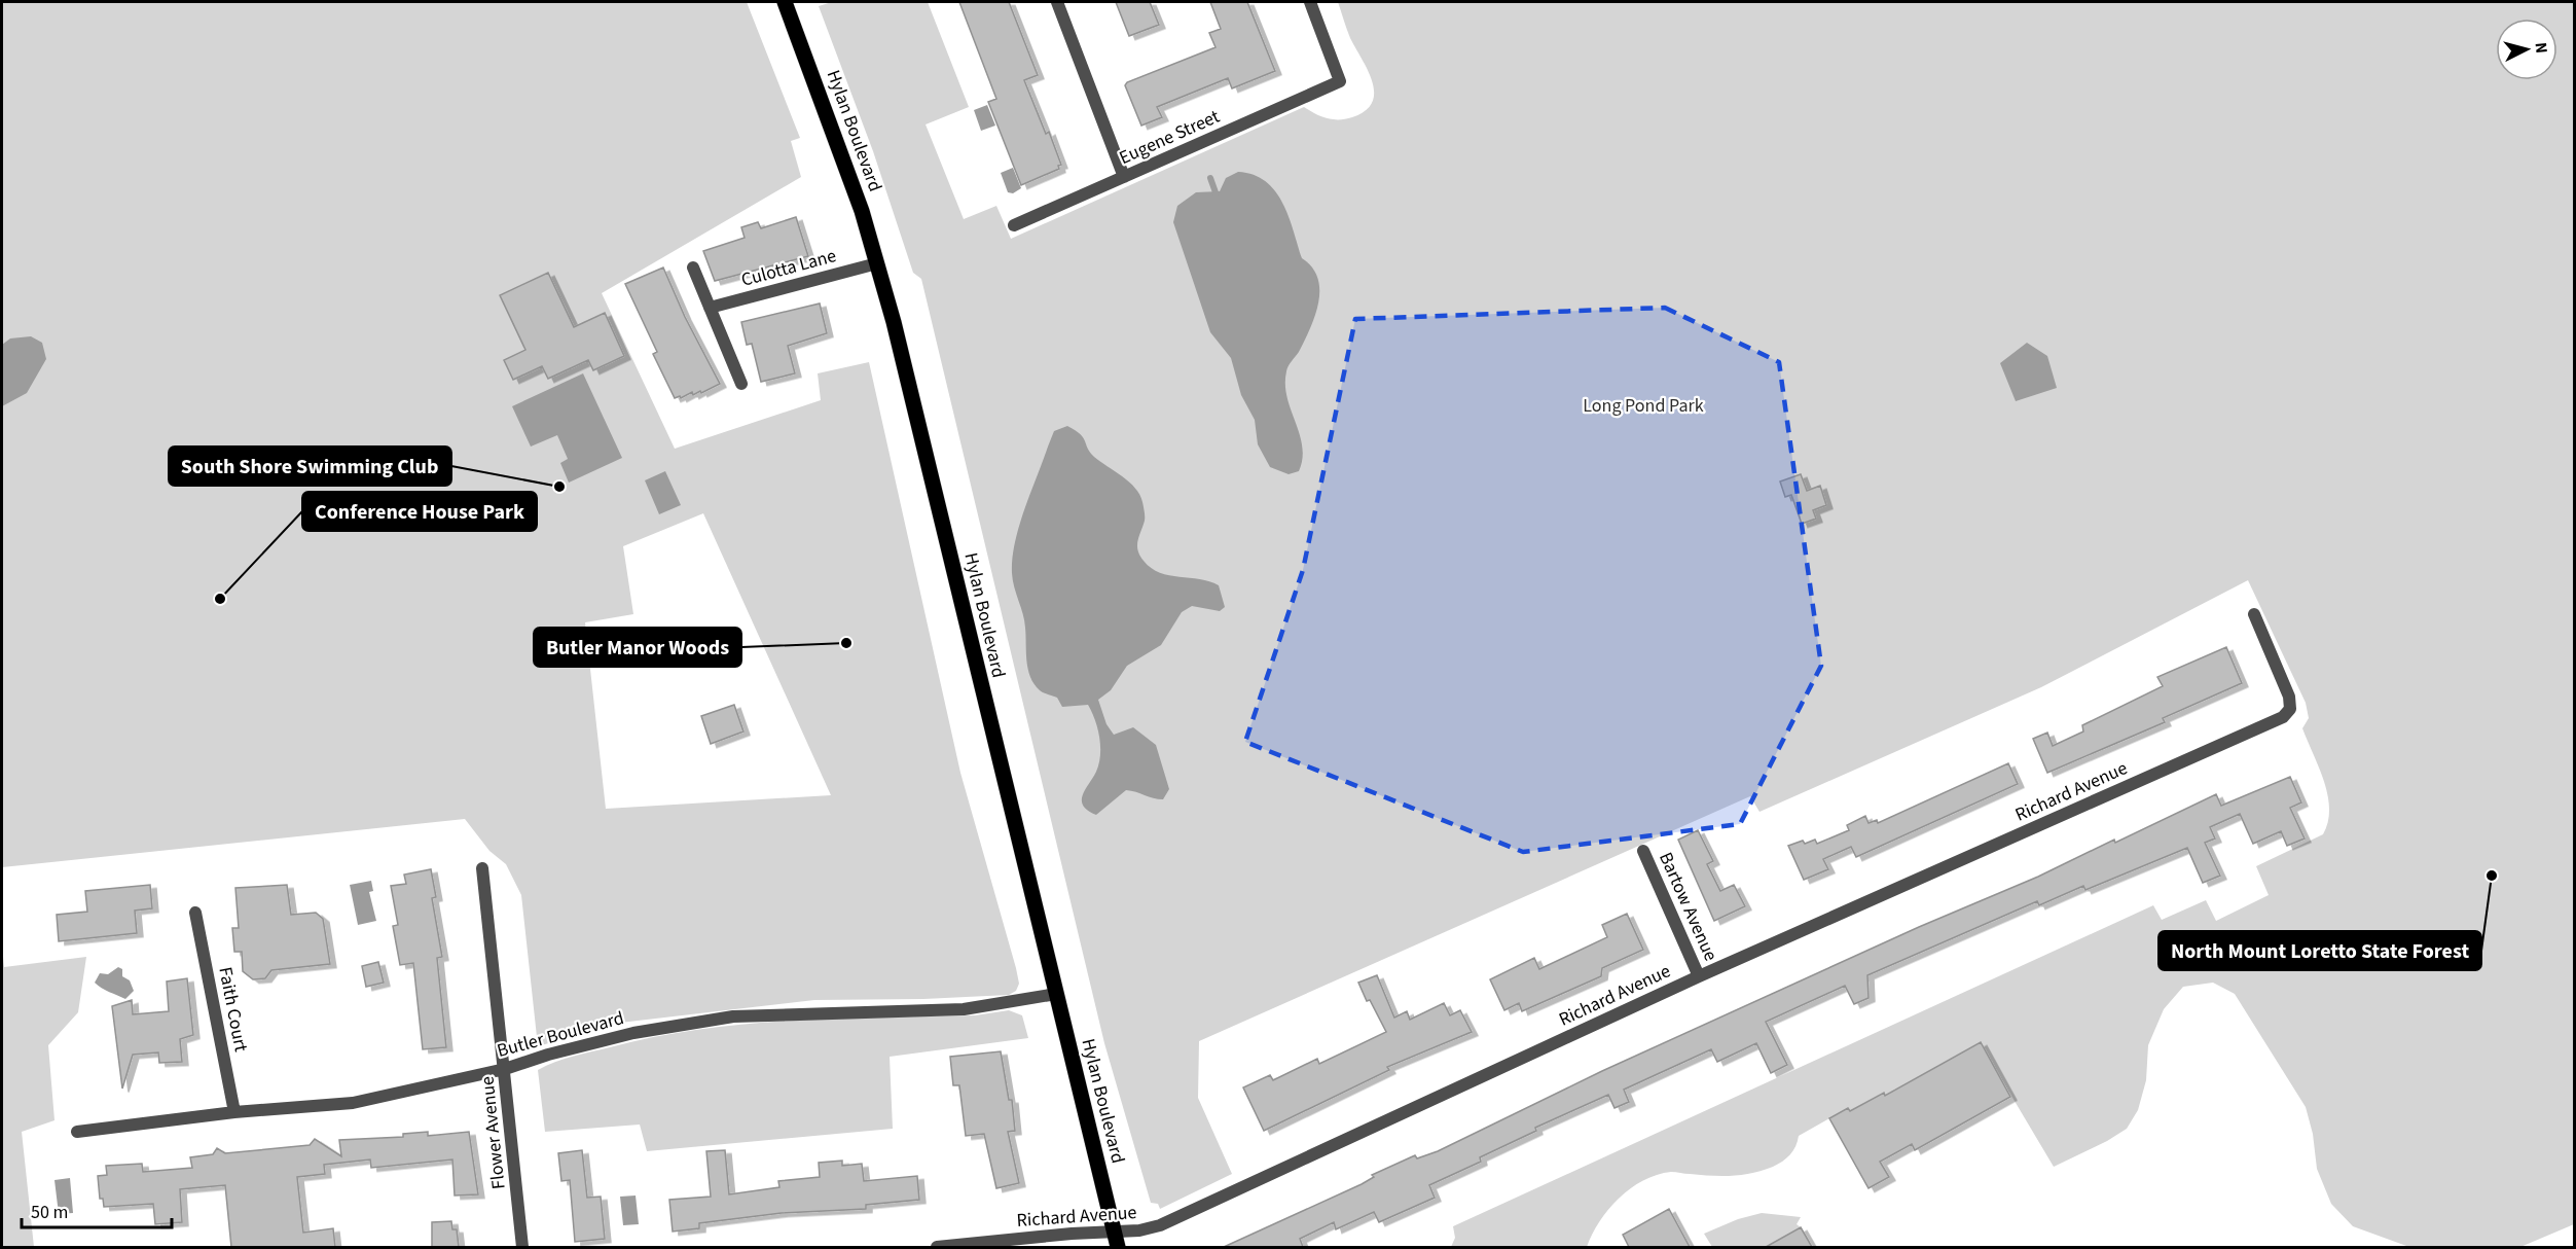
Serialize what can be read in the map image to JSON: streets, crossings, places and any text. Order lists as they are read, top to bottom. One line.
{"streets":{"main road":["Hylan Boulevard"],"street":["Eugene Street","Culotta Lane","Richard Avenue","Bartow Avenue","Faith Court","Butler Boulevard","Flower Avenue"]},"crossings":[["Hylan Boulevard","Culotta Lane"],["Hylan Boulevard","Richard Avenue"],["Hylan Boulevard","Butler Boulevard"],["Richard Avenue","Bartow Avenue"],["Faith Court","Butler Boulevard"],["Butler Boulevard","Flower Avenue"]],"parks":["Long Pond Park"],"places":["South Shore Swimming Club","Conference House Park","Butler Manor Woods","North Mount Loretto State Forest"],"scale_bar":"50 m","north":"right"}
